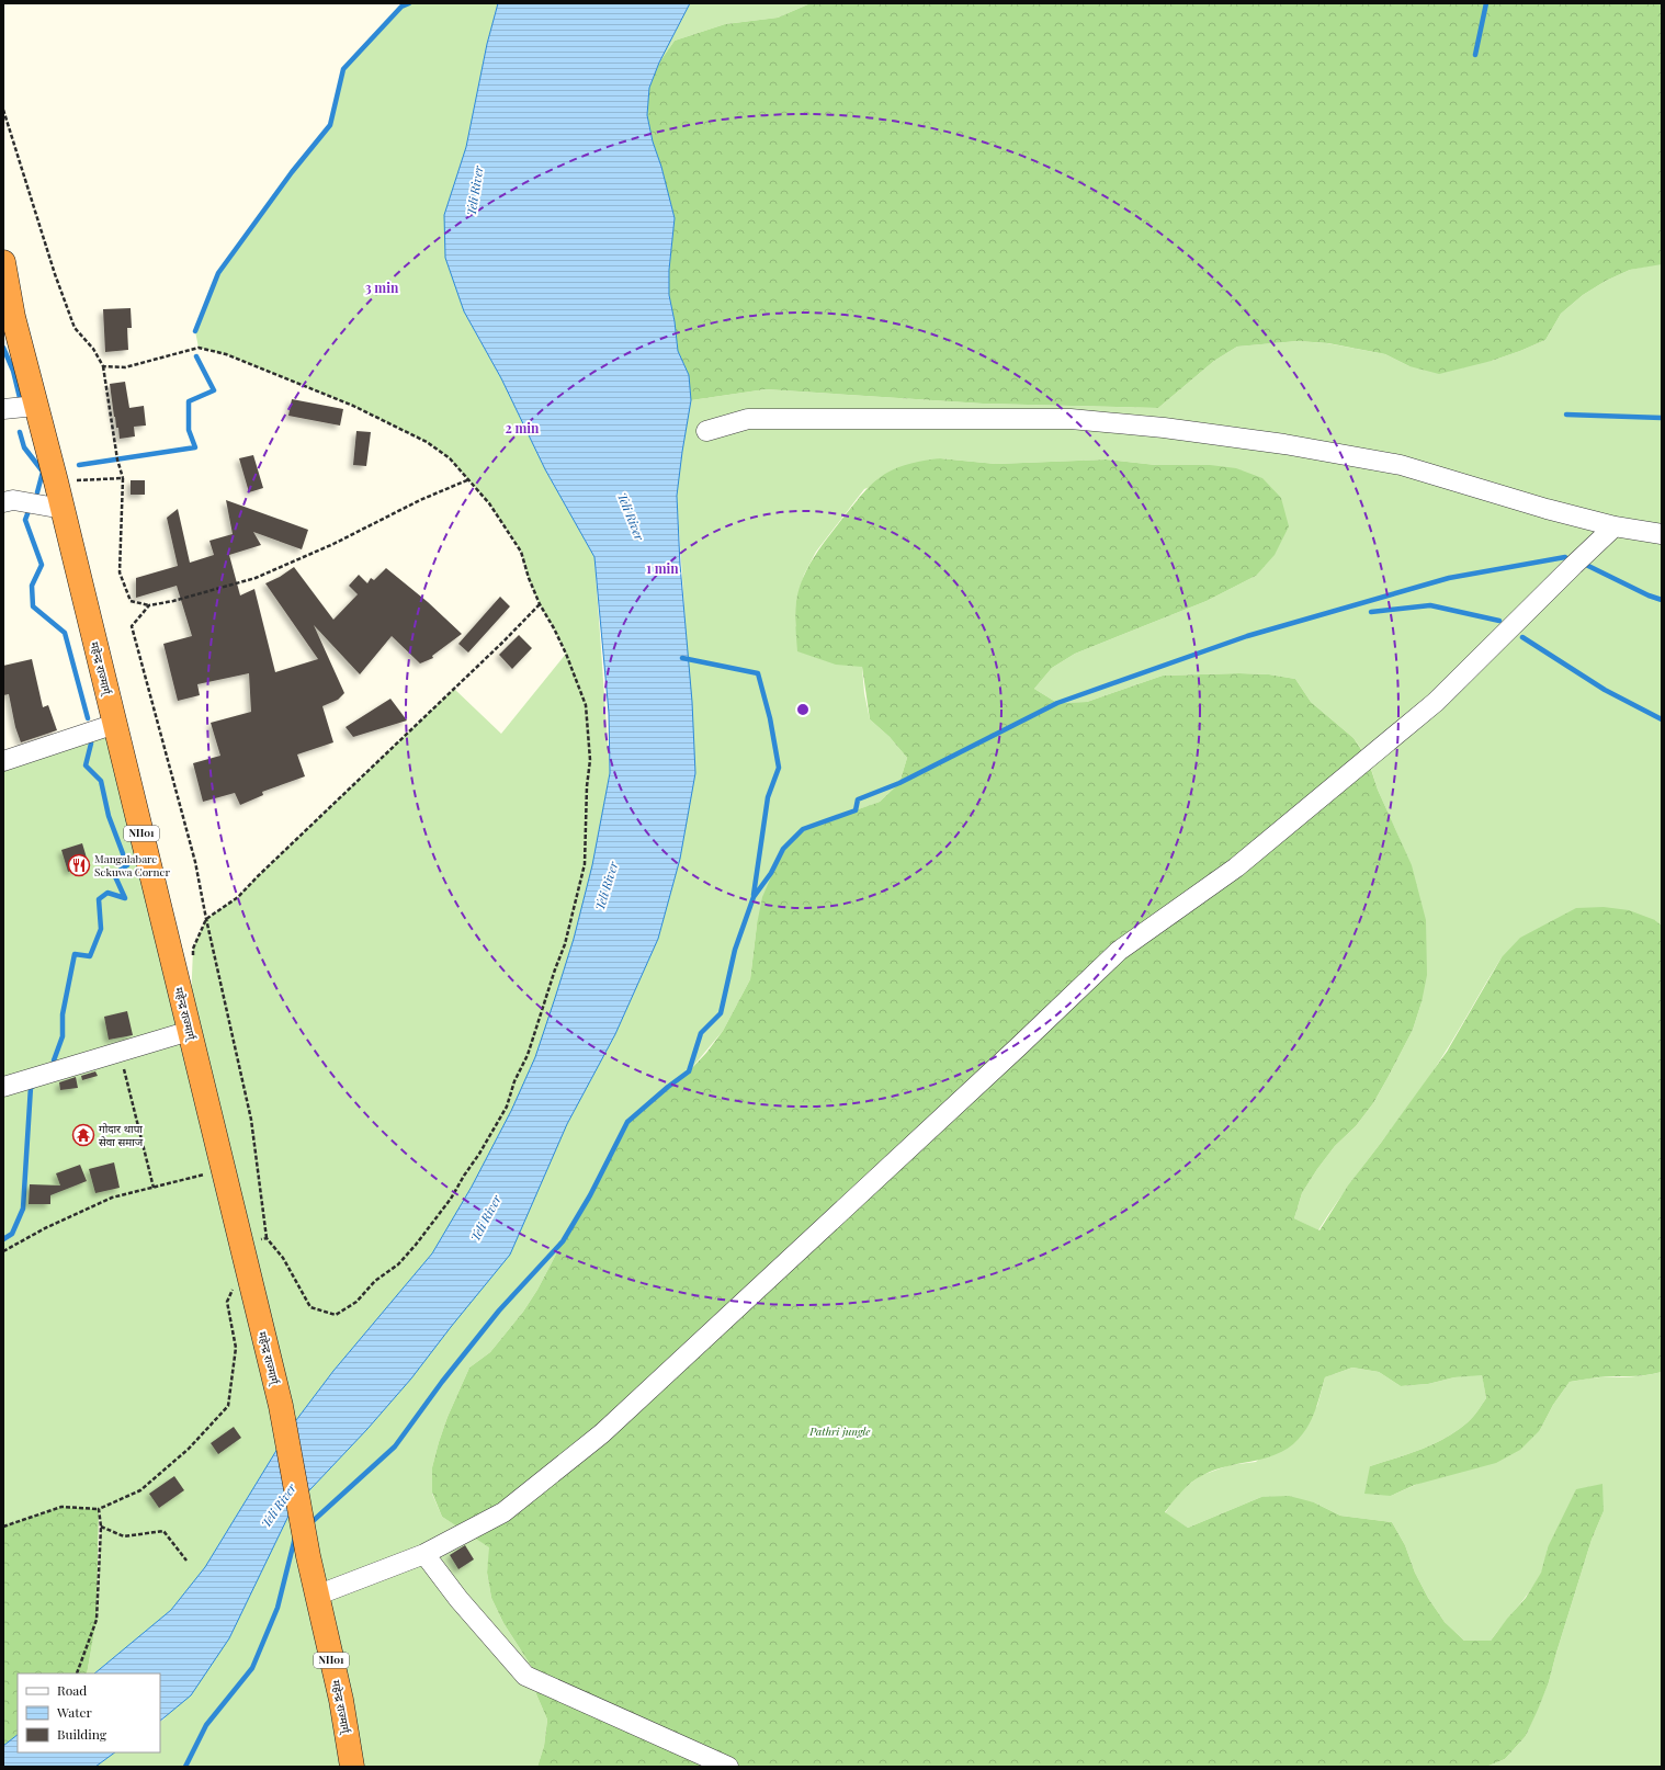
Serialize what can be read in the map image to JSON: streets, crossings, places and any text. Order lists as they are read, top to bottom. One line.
{"streets":{"highway":["महेन्द्र राज्मार्ग्","NH01"]},"water":["Teli River"],"parks":["Pathri jungle"],"places":{"restaurant":["Mangalabare Sekuwa Corner"],"temple":["गोदार थापा सेवा समाज"]},"legend":["Road","Water","Building"],"rings":["3 min","2 min","1 min"]}
